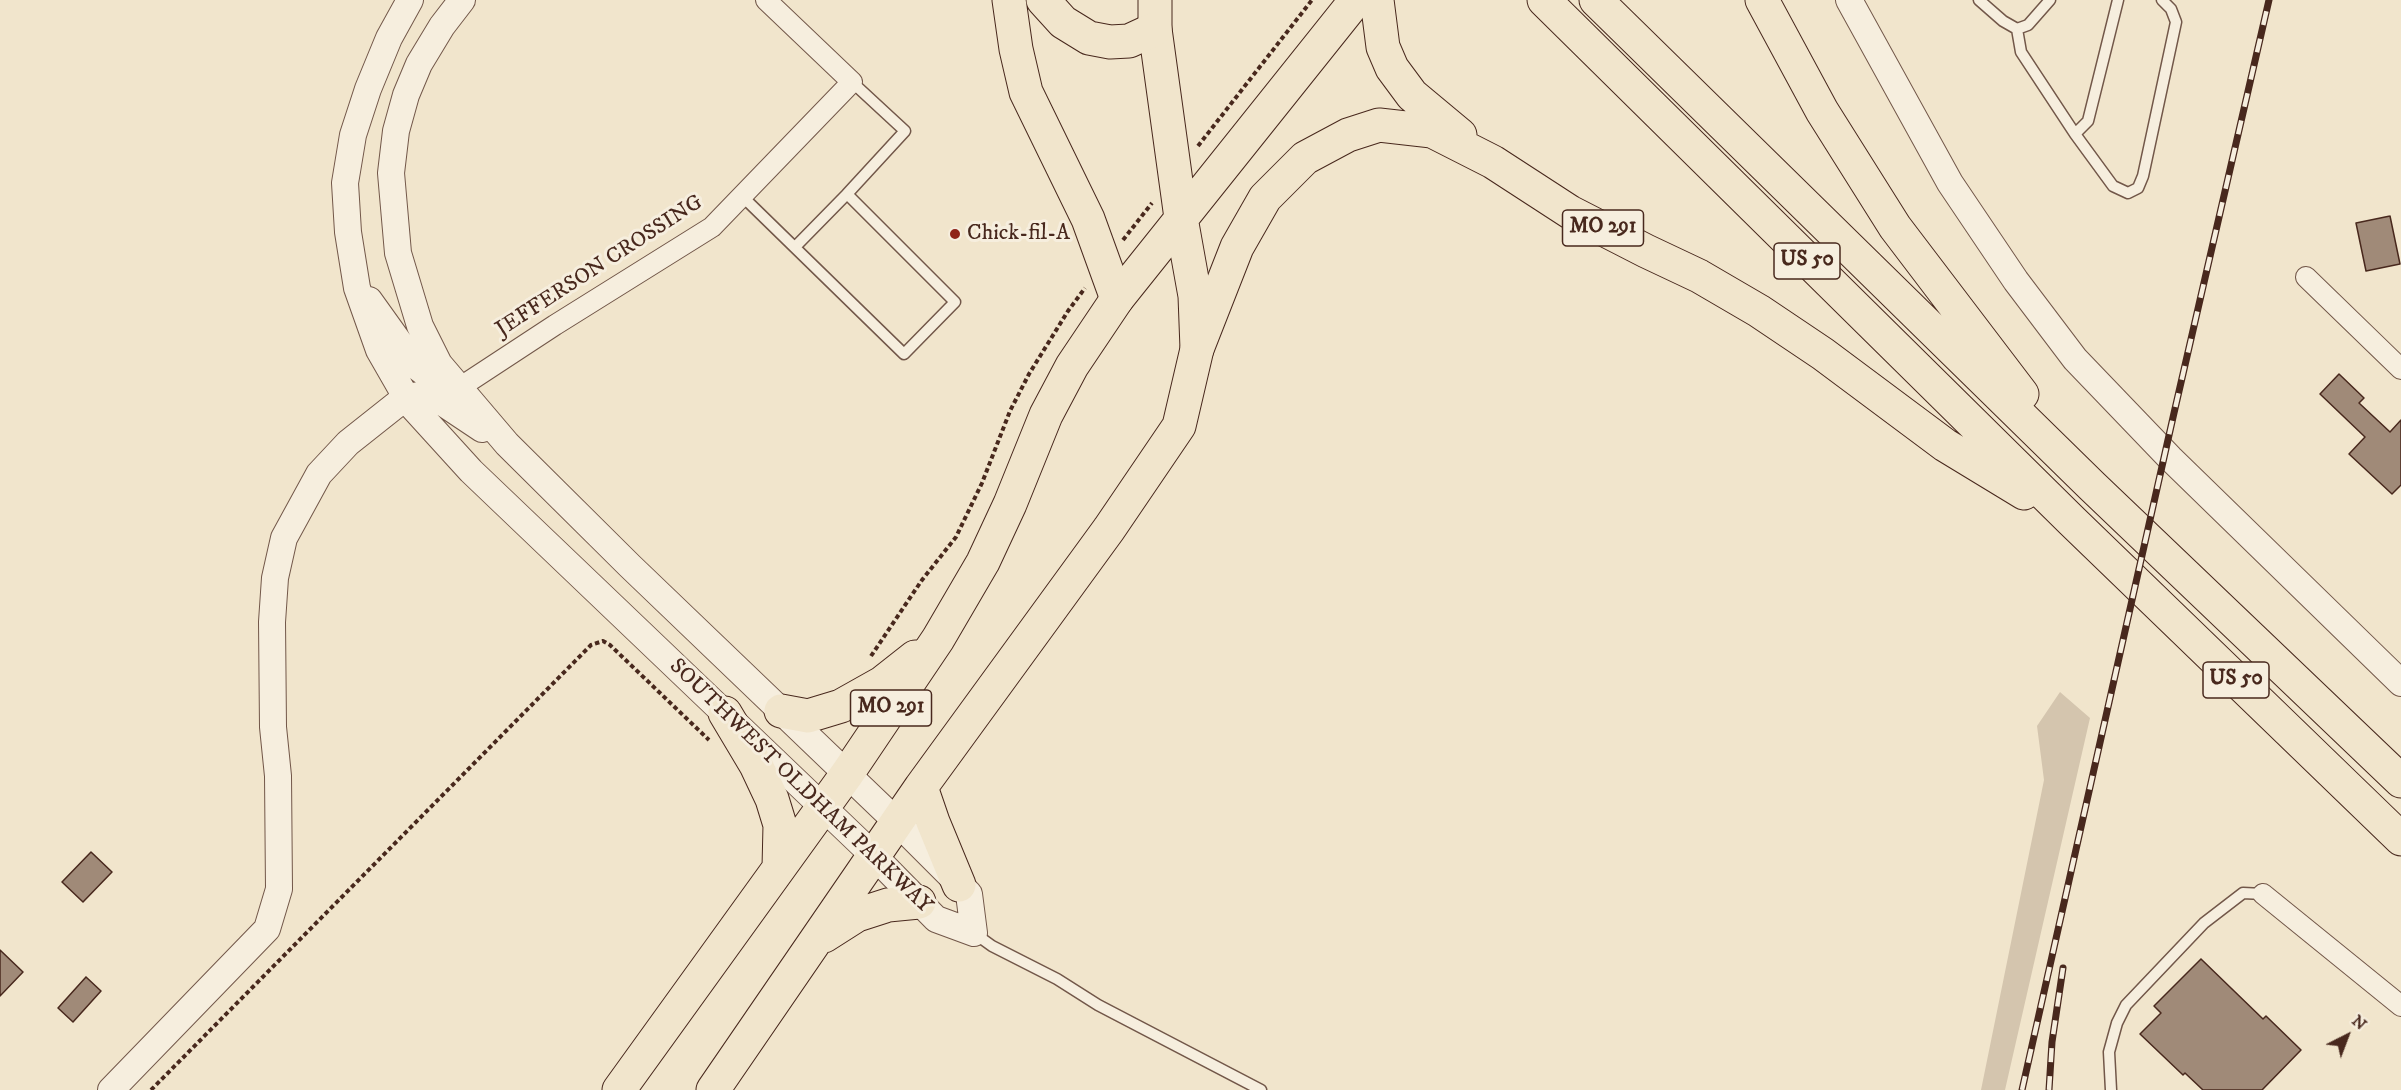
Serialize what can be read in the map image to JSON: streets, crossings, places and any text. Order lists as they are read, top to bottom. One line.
{"streets":{"highway":["MO 291","US 50"],"street":["JEFFERSON CROSSING","SOUTHWEST OLDHAM PARKWAY"]},"crossings":[["MO 291","US 50"],["MO 291","SOUTHWEST OLDHAM PARKWAY"],["JEFFERSON CROSSING","SOUTHWEST OLDHAM PARKWAY"]],"places":["Chick-fil-A"],"north":"top right"}
